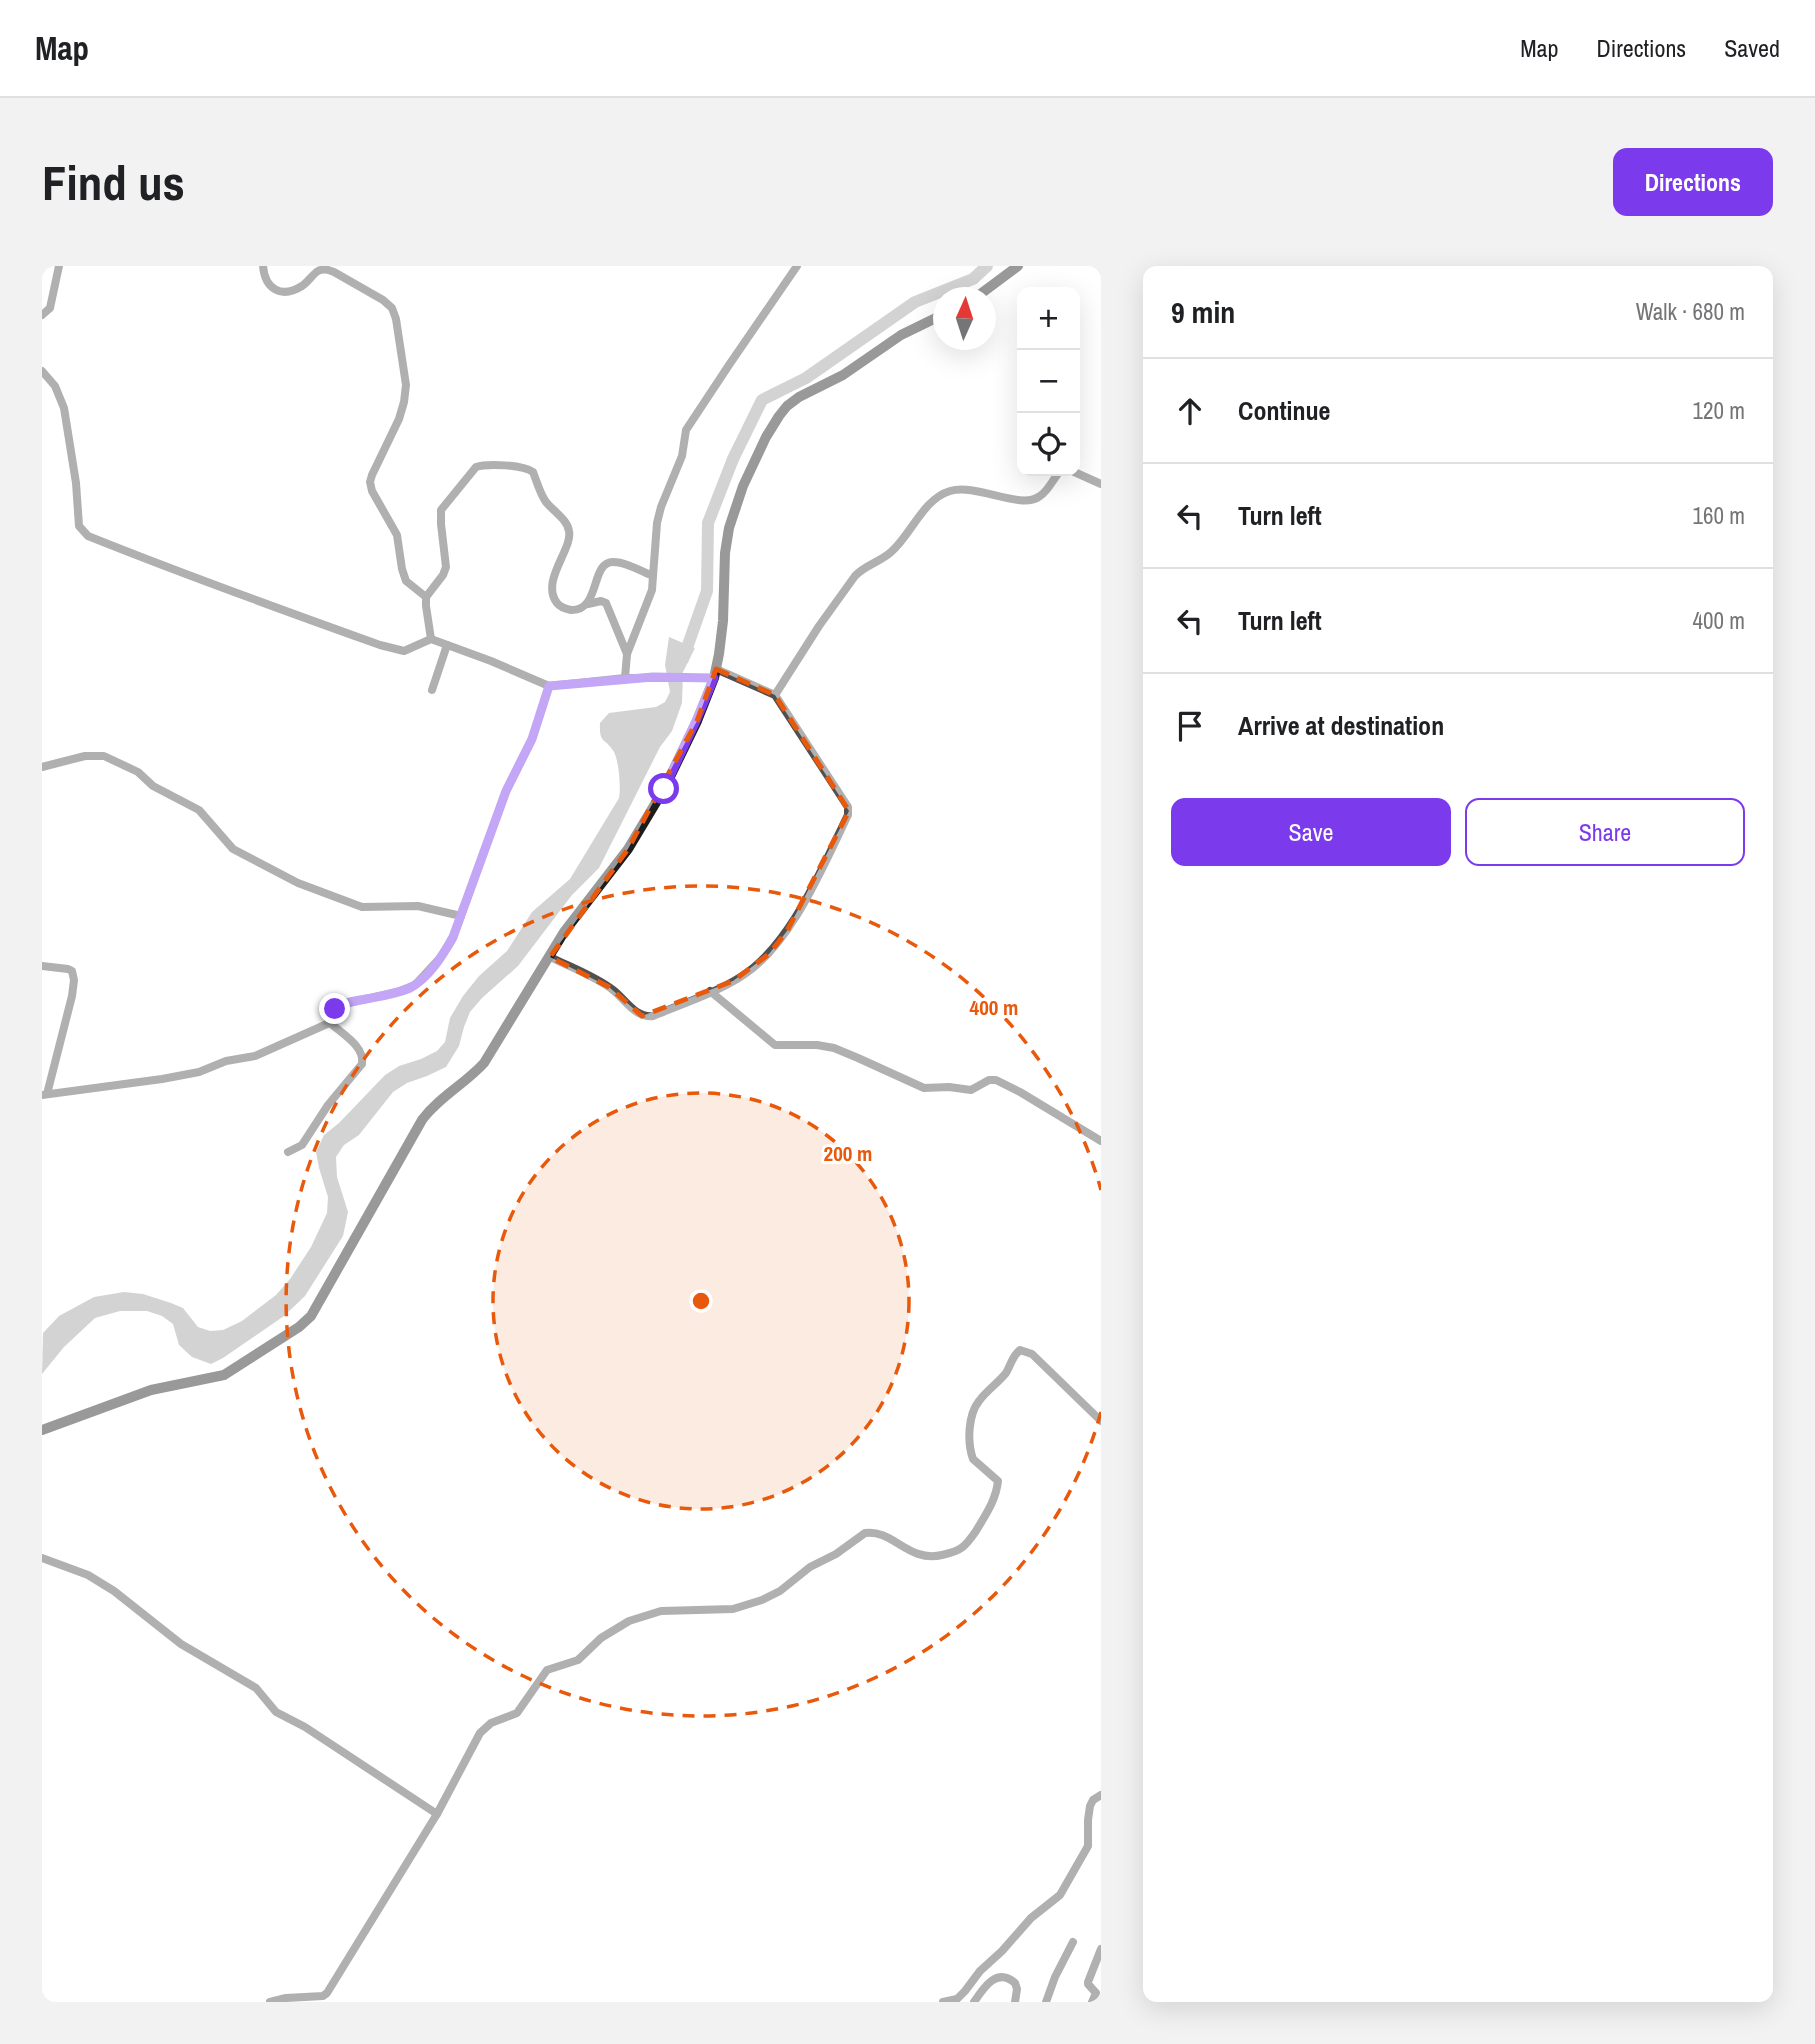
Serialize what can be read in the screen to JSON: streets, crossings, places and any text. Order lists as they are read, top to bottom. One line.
{"north":"top","page":{"header":"Map","nav":["Map","Directions","Saved"],"buttons":["Directions",["Save","Share"]],"title":"Find us","heading":["9 min","Walk · 680 m"],"map_buttons":["+","−"],"list":[["Continue","120 m"],["Turn left","160 m"],["Turn left","400 m"],"Arrive at destination"]},"rings":["400 m","200 m"]}
